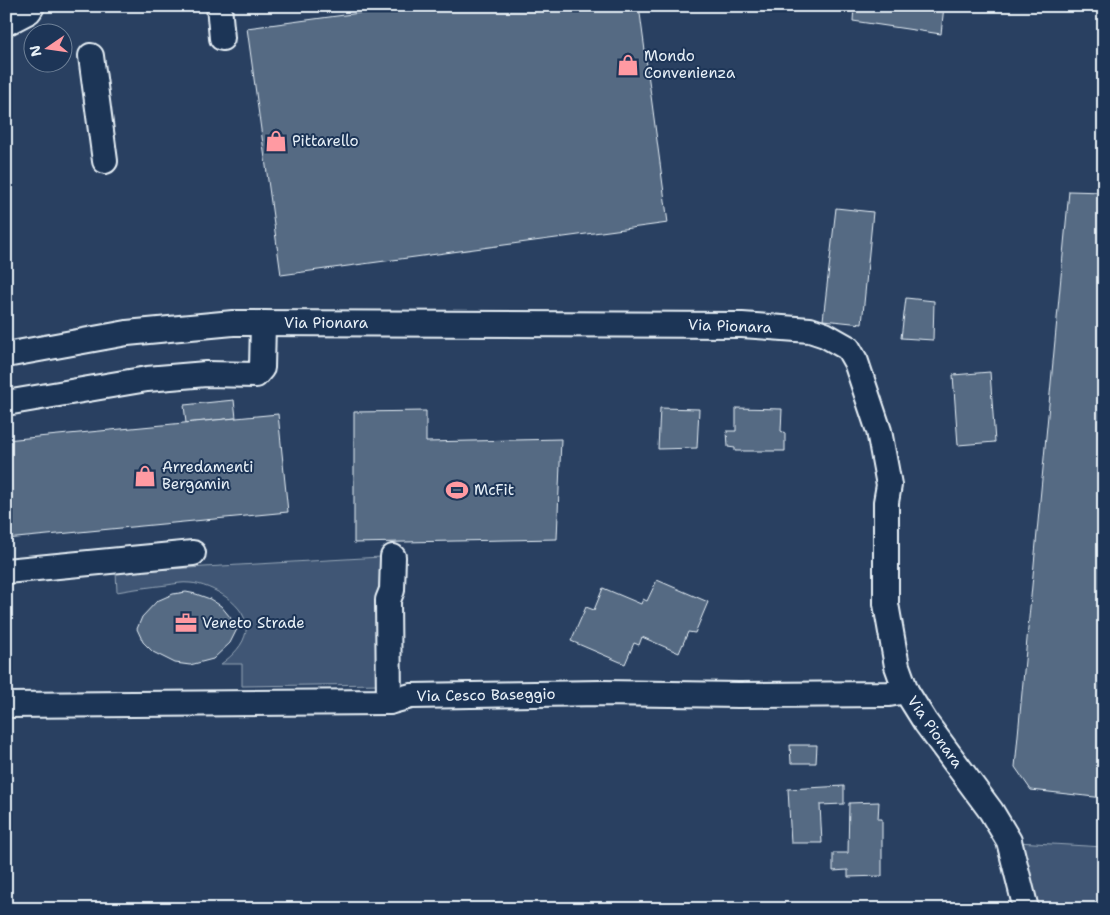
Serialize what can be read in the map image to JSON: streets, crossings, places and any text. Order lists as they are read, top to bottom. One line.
{"streets":{"street":["Via Pionara","Via Cesco Baseggio"]},"crossings":[["Via Pionara","Via Cesco Baseggio"]],"places":{"shop":["Mondo Convenienza","Pittarello","Arredamenti Bergamin"],"sports":["McFit"],"office":["Veneto Strade"]},"north":"left"}
